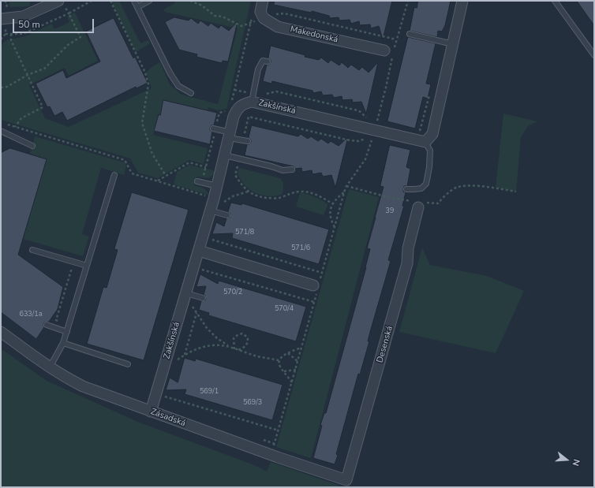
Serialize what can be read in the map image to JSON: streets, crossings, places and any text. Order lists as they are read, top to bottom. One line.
{"streets":{"street":["Makedonská","Zakšínská","Desenská","Zásadská"]},"crossings":[["Zakšínská","Zásadská"],["Desenská","Zásadská"]],"house_numbers":["39","571/8","571/6","570/2","570/4","633/1a","569/1","569/3"],"scale_bar":"50 m","north":"right"}
